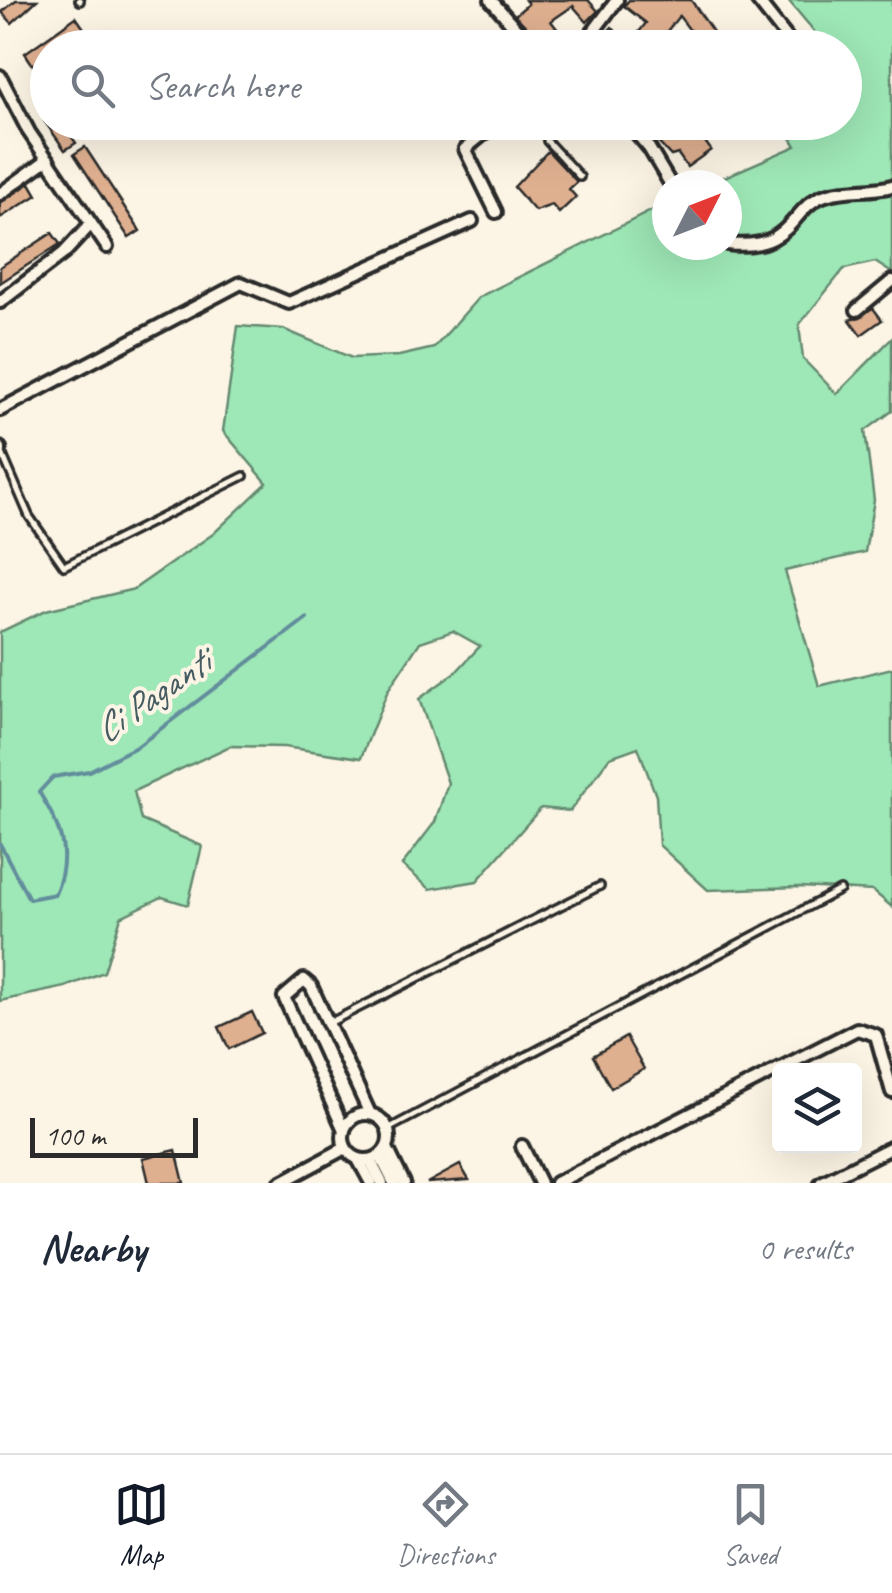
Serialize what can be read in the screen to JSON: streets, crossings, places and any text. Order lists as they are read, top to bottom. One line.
{"water":["Ci Paganti"],"scale_bar":"100 m","north":"top right","page":{"search":"Search here","scale":"100 m","heading":["Nearby","0 results"],"nav":["Map","Directions","Saved"]}}
